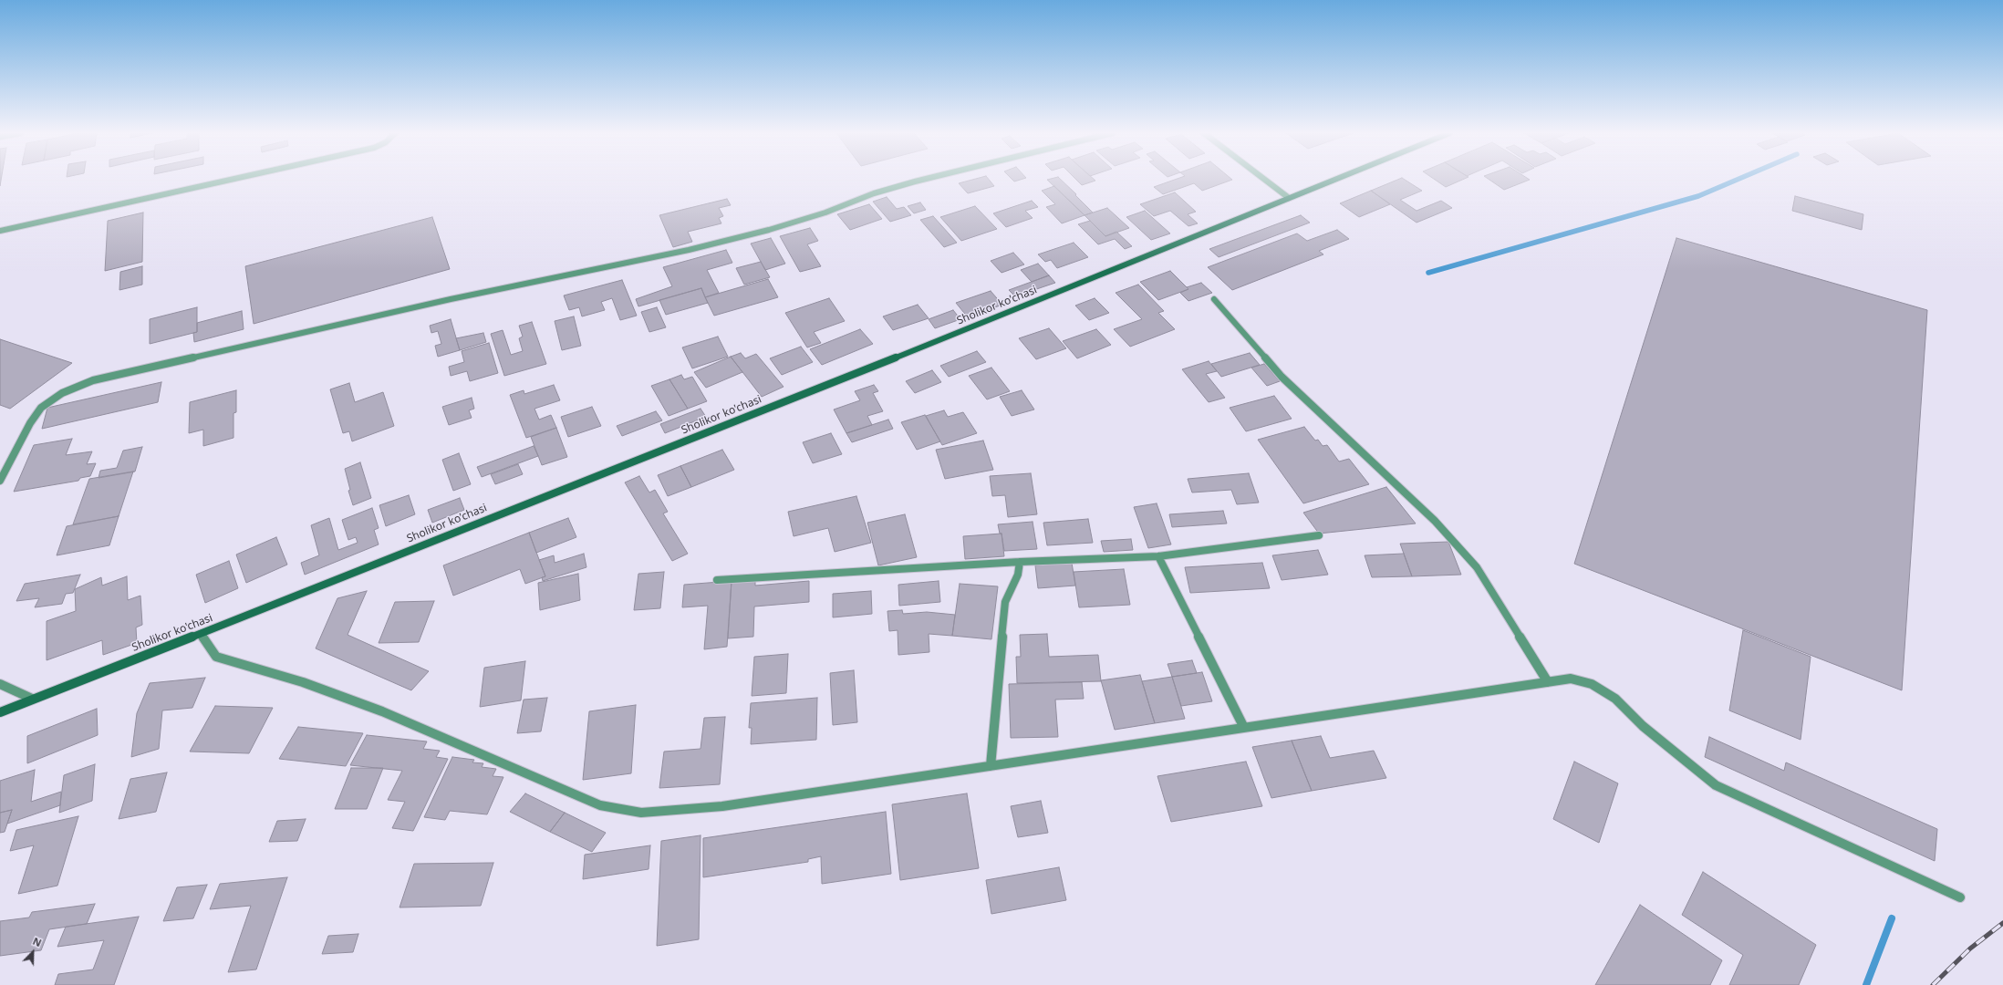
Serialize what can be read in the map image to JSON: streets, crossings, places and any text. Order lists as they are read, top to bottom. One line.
{"streets":{"street":["Sholikor ko'chasi"]},"north":"top right"}
